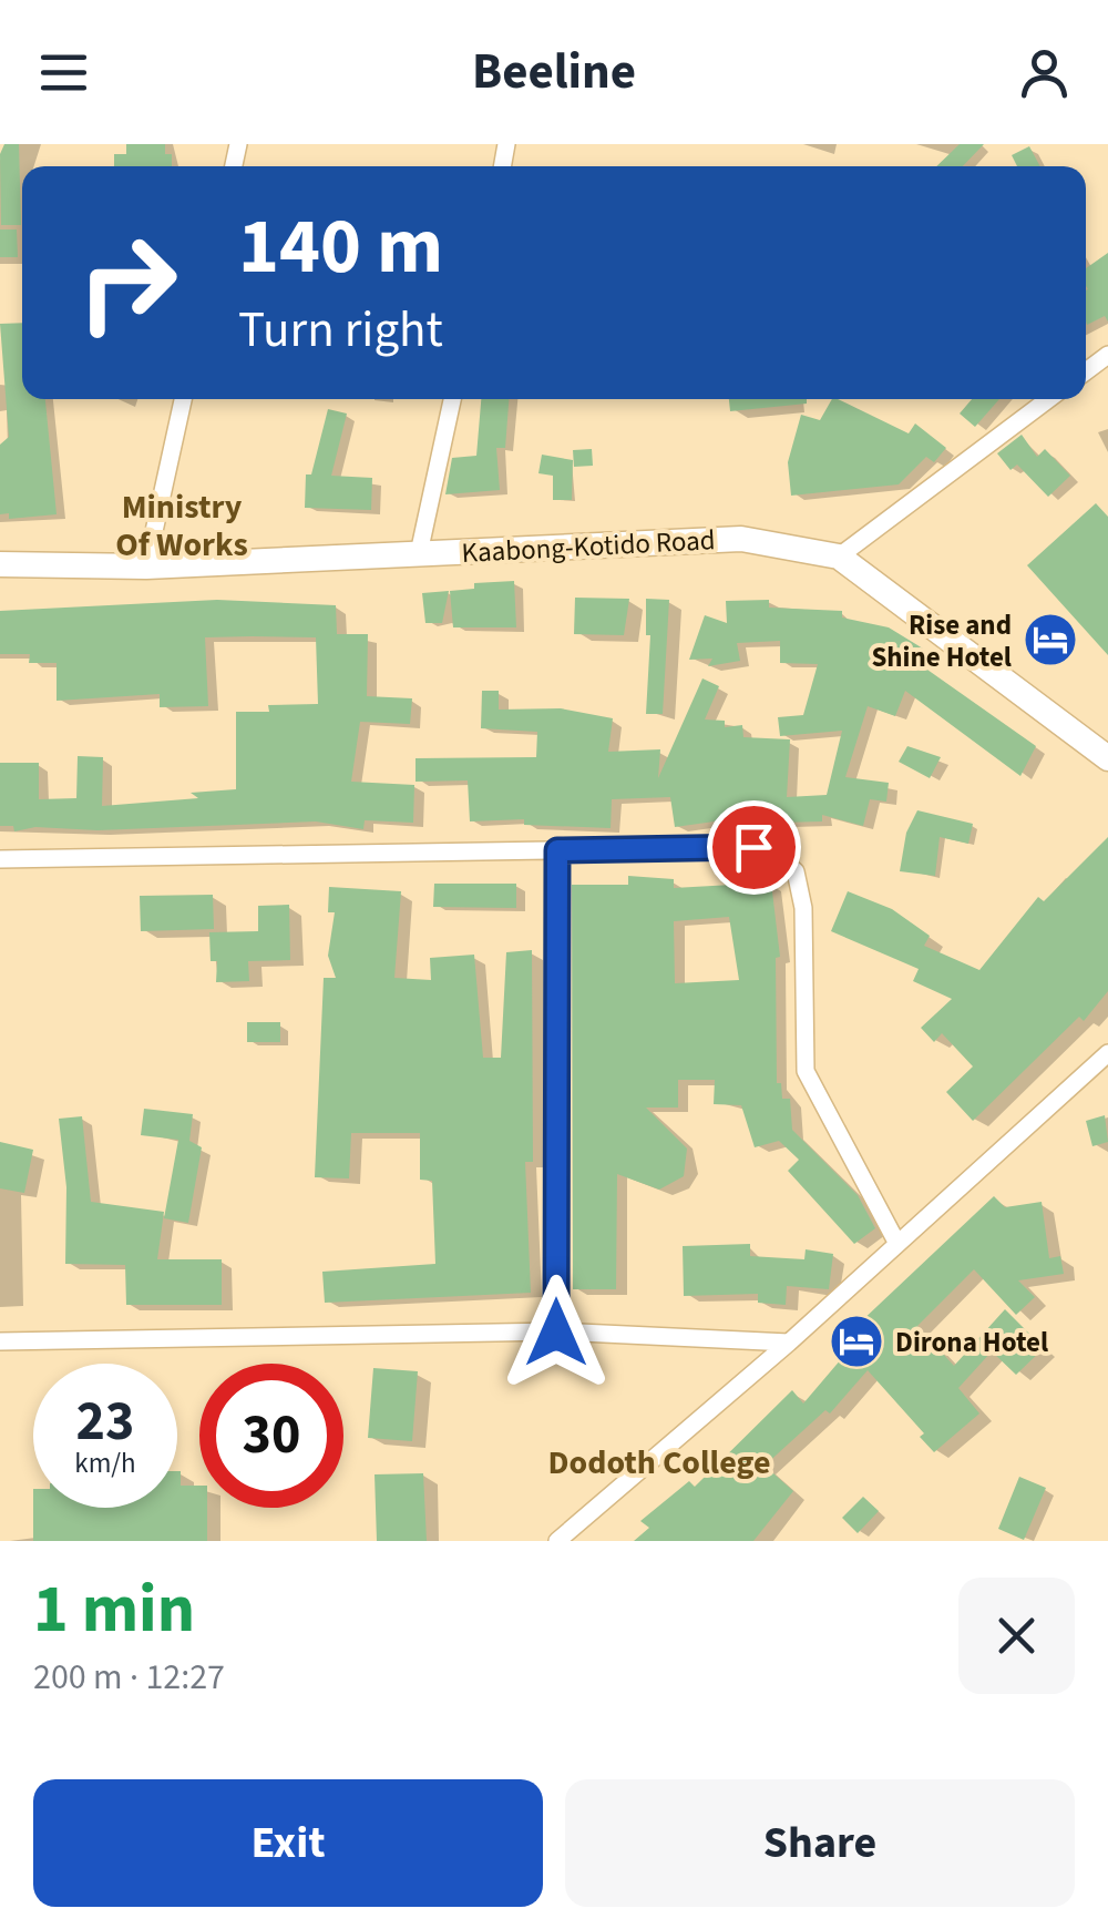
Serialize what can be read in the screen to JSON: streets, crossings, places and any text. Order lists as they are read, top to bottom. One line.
{"streets":{"main road":["Kaabong-Kotido Road"]},"districts":["Ministry Of Works","Dodoth College"],"places":{"hotel":["Rise and Shine Hotel","Dirona Hotel"]},"page":{"header":"Beeline","turn":["140 m","Turn right"],"speed":"23 km/h","limit":"30","heading":["1 min","200 m · 12:27"],"buttons":["Exit","Share"]}}
